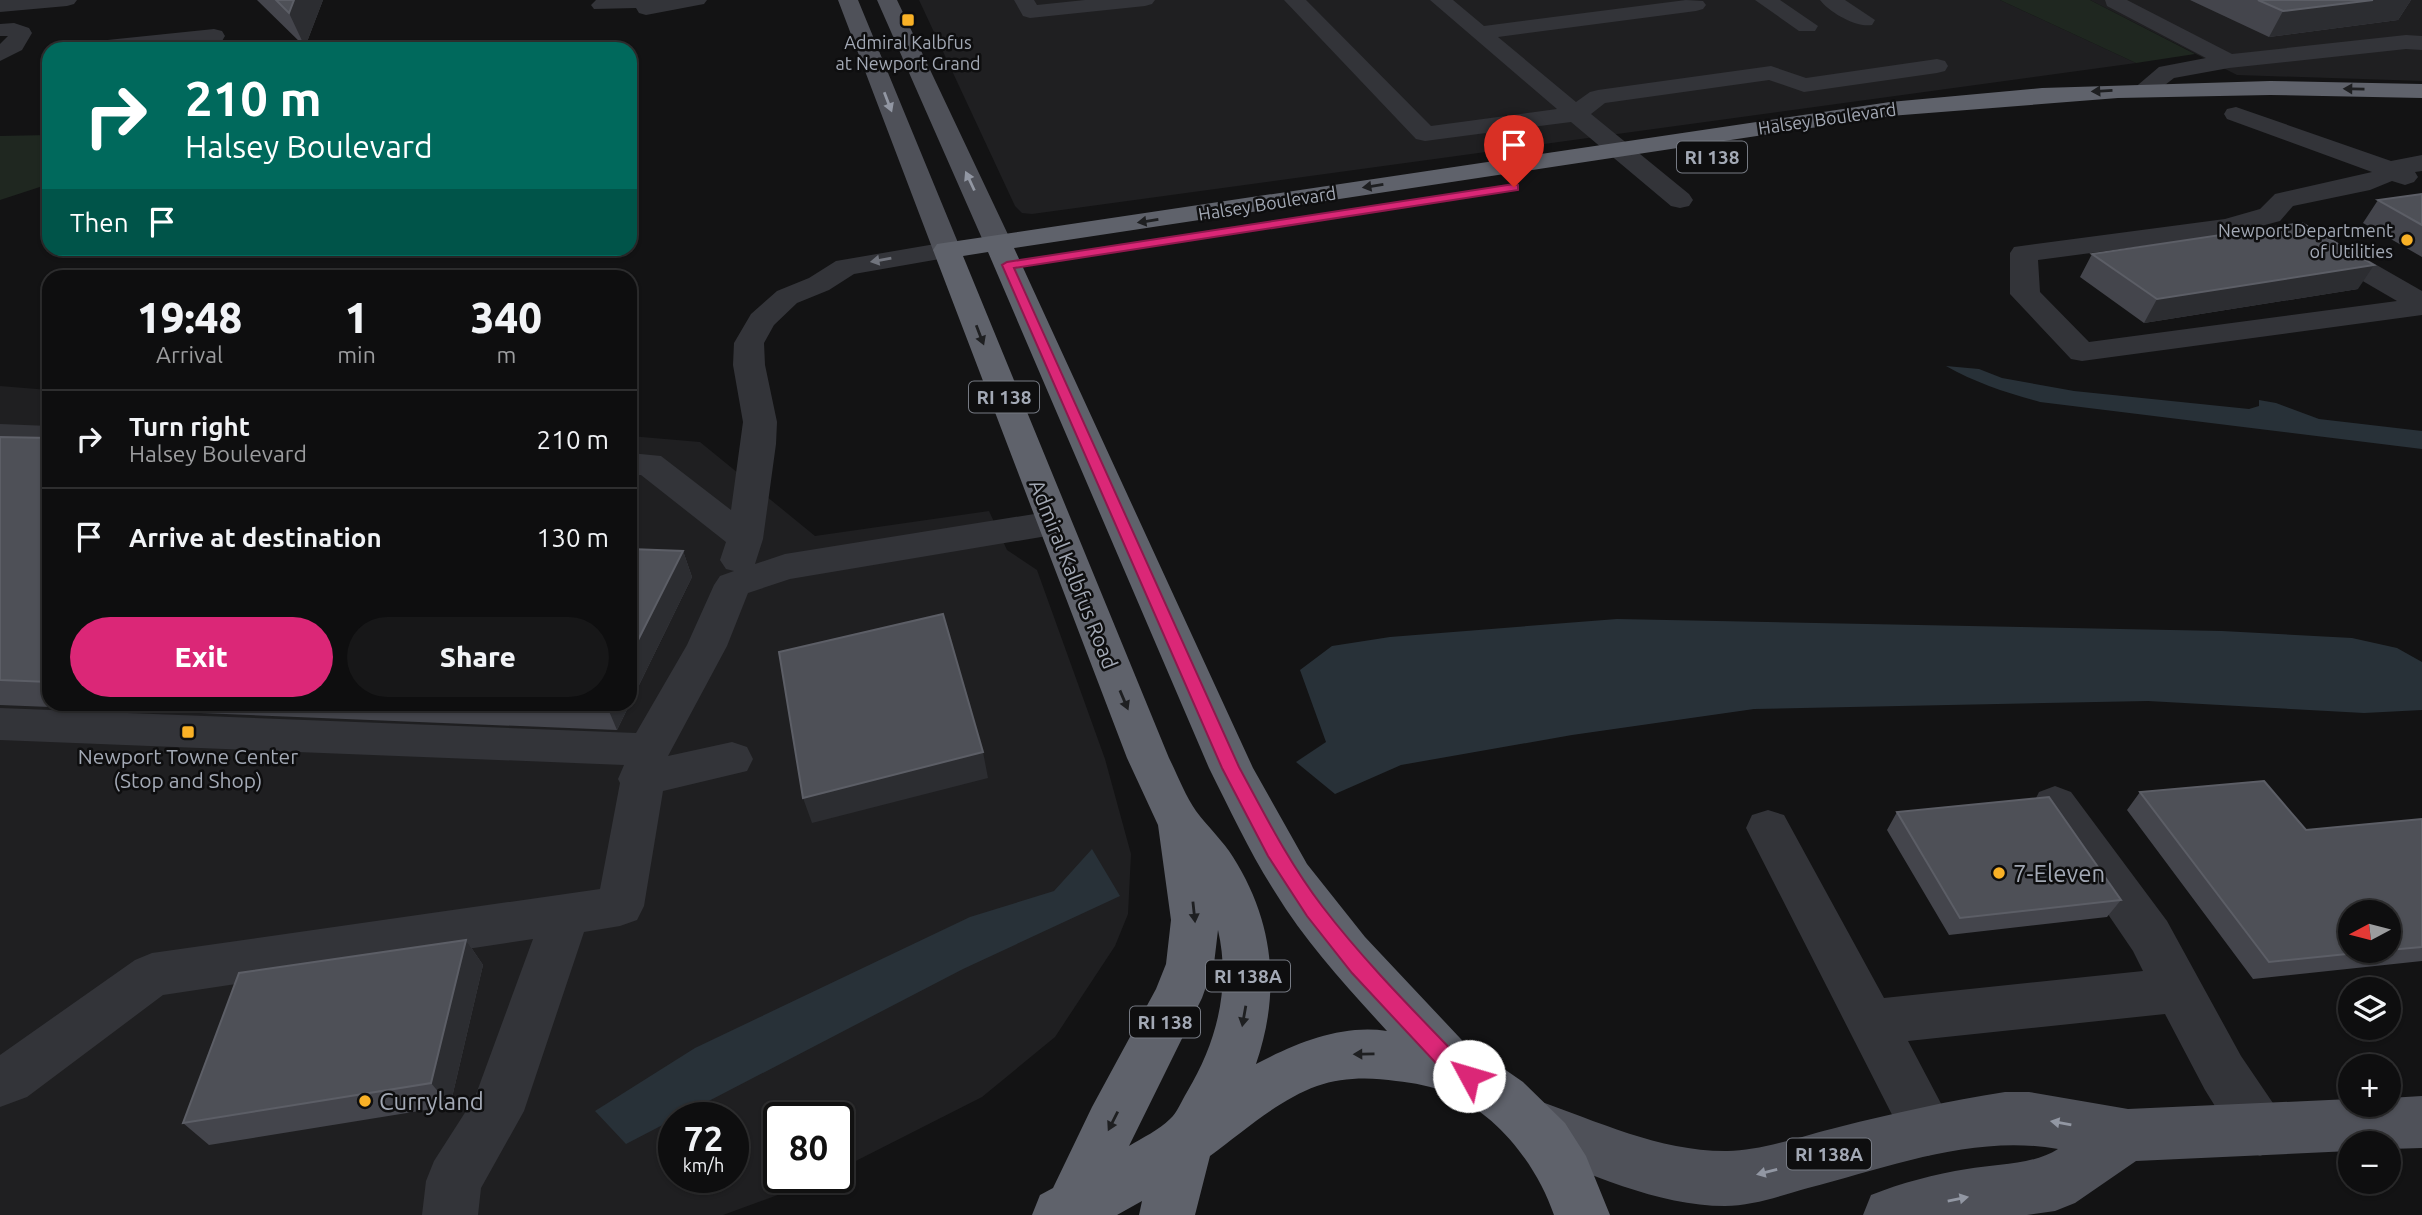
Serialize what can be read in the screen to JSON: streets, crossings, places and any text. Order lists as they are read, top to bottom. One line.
{"streets":{"highway":["Halsey Boulevard","RI 138","Admiral Kalbfus Road","RI 138A"]},"crossings":[["Halsey Boulevard","RI 138"],["Halsey Boulevard","Admiral Kalbfus Road"],["RI 138","Admiral Kalbfus Road"],["RI 138","RI 138A"],["Admiral Kalbfus Road","RI 138A"]],"one_way":["Admiral Kalbfus Road"],"places":{"transit":["Admiral Kalbfus at Newport Grand","Newport Towne Center (Stop and Shop)"],"other":["Newport Department of Utilities","7-Eleven","Curryland"]},"north":"left","page":{"turn":["210 m","Halsey Boulevard"],"then":"Then","eta":["19:48","Arrival","1","min","340","m"],"list":[{"name":"Turn right","note":"Halsey Boulevard","value":"210 m"},{"name":"Arrive at destination","value":"130 m"}],"buttons":["Exit","Share"],"map_buttons":["+","−"],"speed":"72 km/h","limit":"80"}}
